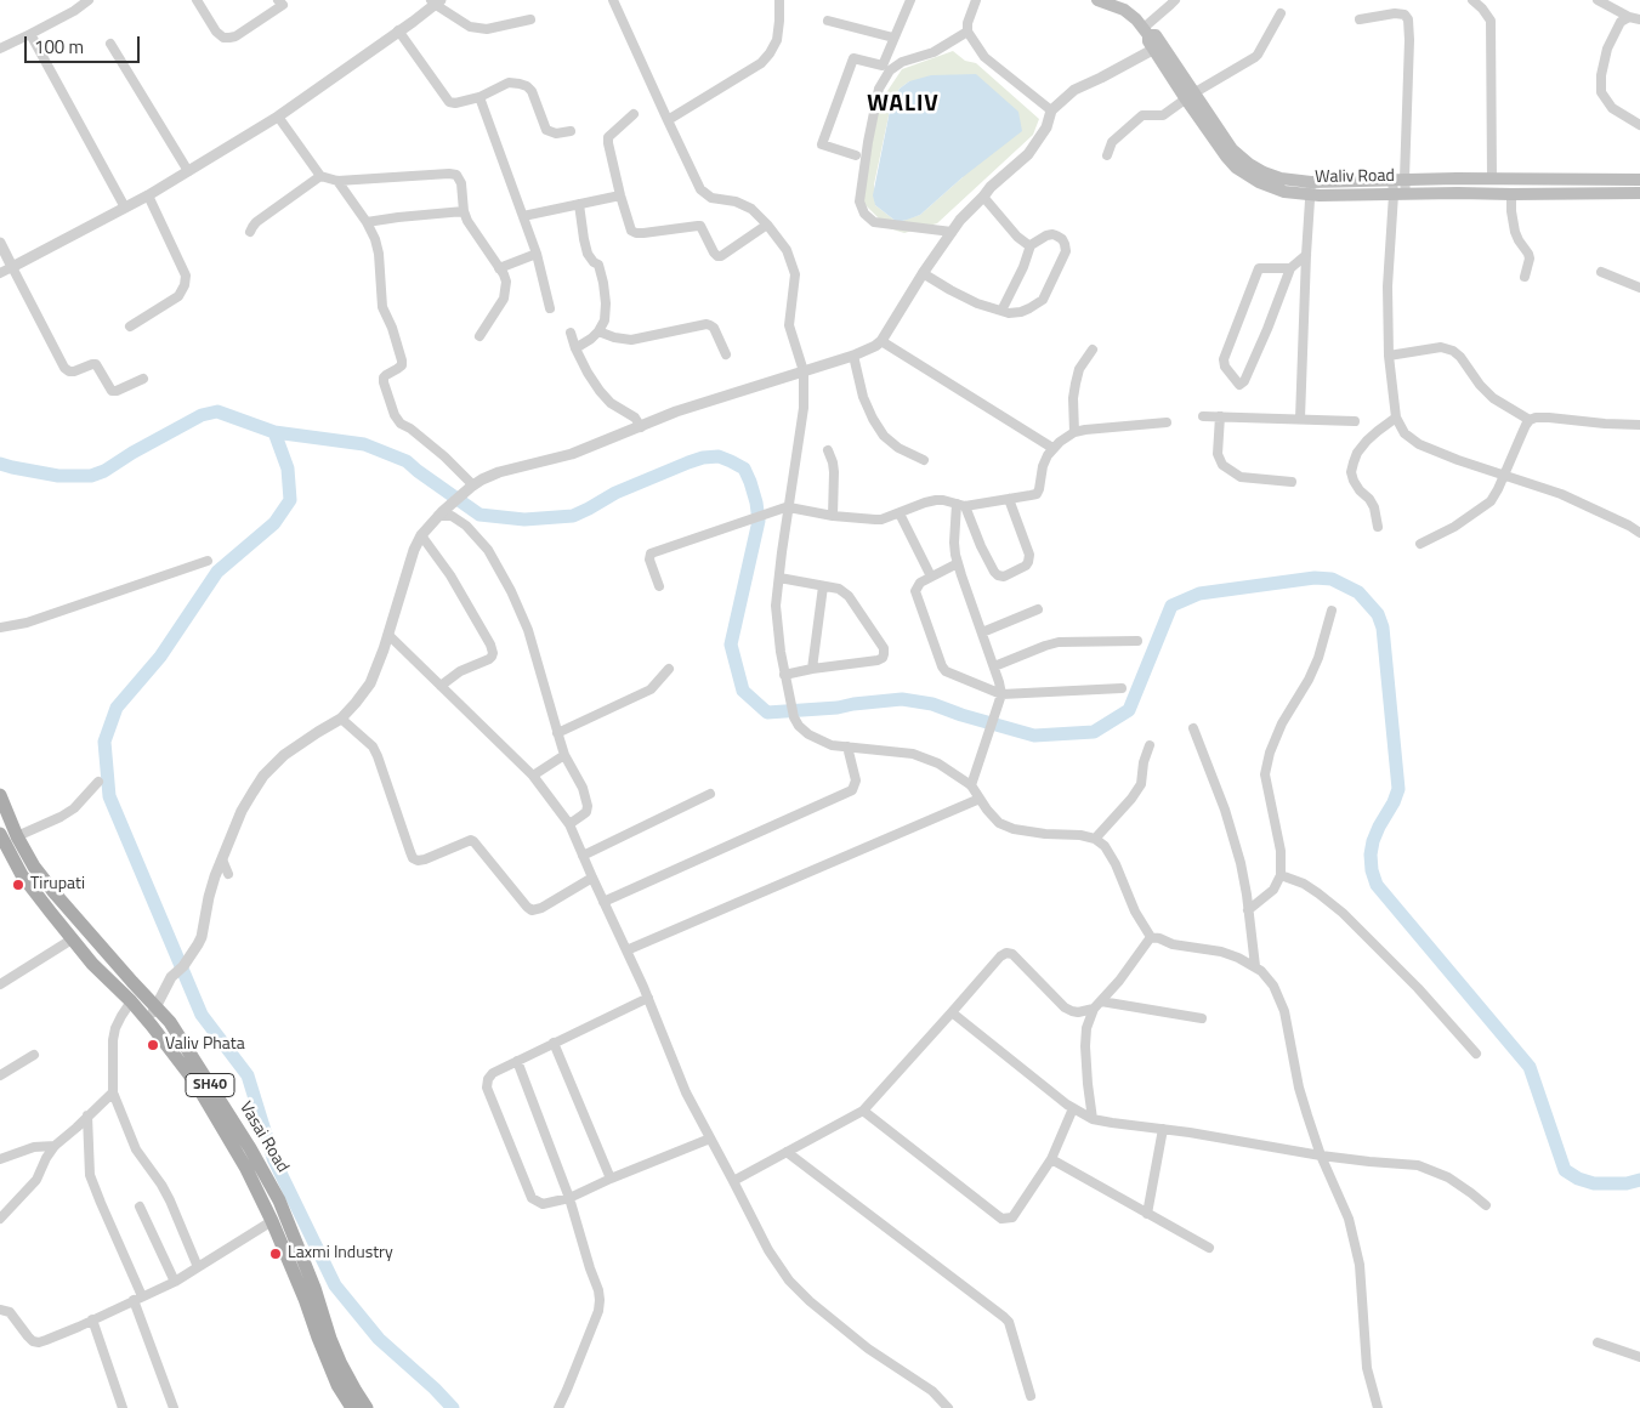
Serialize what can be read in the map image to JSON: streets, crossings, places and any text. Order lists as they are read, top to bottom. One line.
{"streets":{"main road":["Waliv Road","SH40","Vasai Road"]},"districts":["WALIV"],"places":["Tirupati","Valiv Phata","Laxmi Industry"],"scale_bar":"100 m"}
